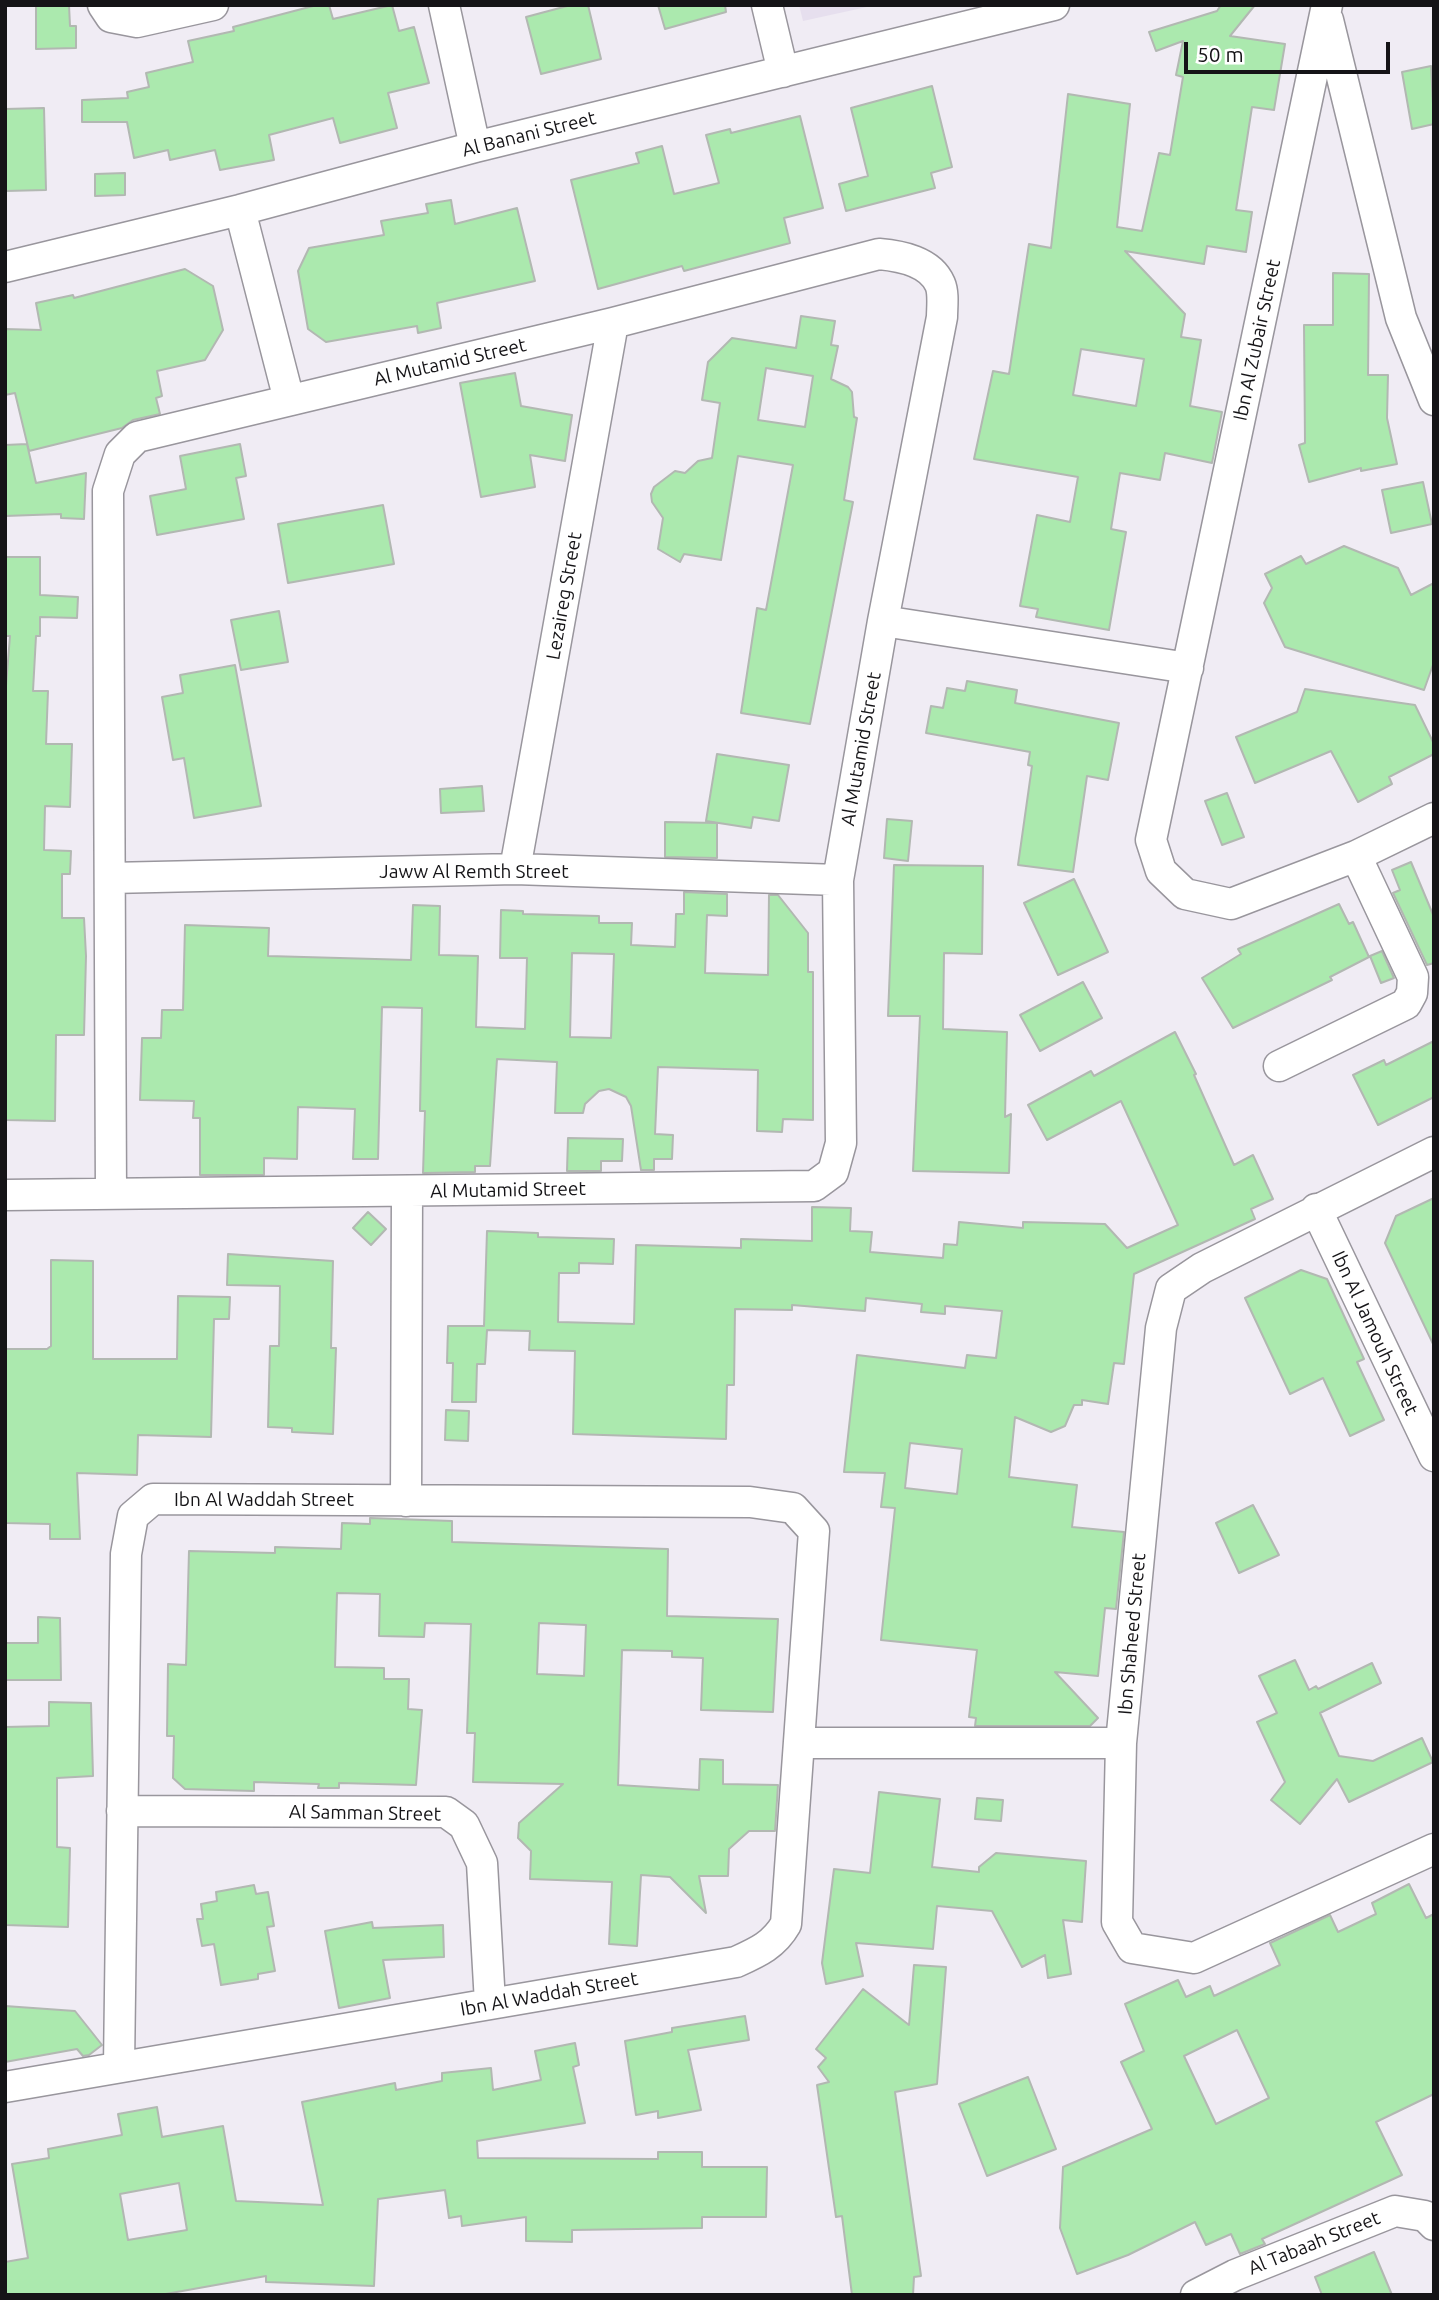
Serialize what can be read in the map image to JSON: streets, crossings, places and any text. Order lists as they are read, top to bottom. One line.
{"streets":{"street":["Al Banani Street","Ibn Al Zubair Street","Al Mutamid Street","Lezaireg Street","Jaww Al Remth Street","Ibn Al Jamouh Street","Ibn Al Waddah Street","Ibn Shaheed Street","Al Samman Street","Al Tabaah Street"]},"crossings":[["Al Mutamid Street","Lezaireg Street"],["Al Mutamid Street","Jaww Al Remth Street"],["Lezaireg Street","Jaww Al Remth Street"],["Ibn Al Jamouh Street","Ibn Shaheed Street"],["Ibn Al Waddah Street","Al Samman Street"]],"scale_bar":"50 m"}
